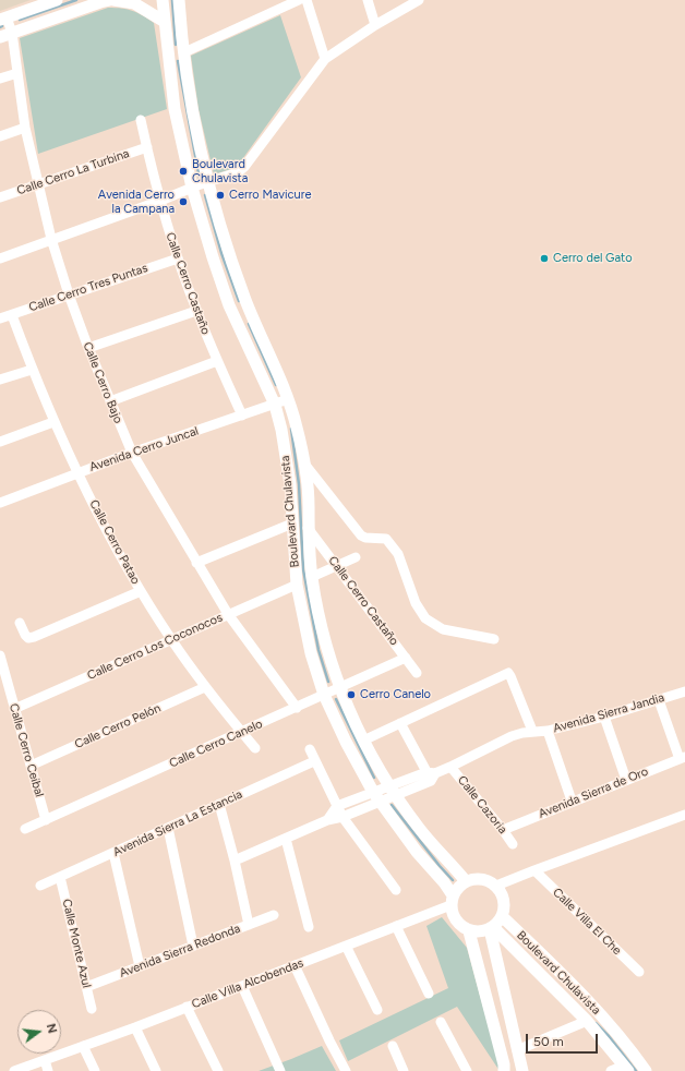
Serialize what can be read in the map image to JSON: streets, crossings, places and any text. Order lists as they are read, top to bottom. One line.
{"streets":{"street":["Calle Cerro La Turbina","Calle Cerro Castaño","Calle Cerro Tres Puntas","Calle Cerro Bajo","Avenida Cerro Juncal","Boulevard Chulavista","Calle Cerro Patao","Calle Cerro Los Coconocos","Avenida Sierra Jandia","Calle Cerro Pelón","Calle Cerro Canelo","Calle Cerro Ceibal","Avenida Sierra de Oro","Calle Cazoria","Avenida Sierra La Estancia","Calle Villa El Che","Calle Monte Azul","Avenida Sierra Redonda","Calle Villa Alcobendas"]},"crossings":[["Calle Cerro La Turbina","Calle Cerro Castaño"],["Calle Cerro La Turbina","Calle Cerro Bajo"],["Calle Cerro Castaño","Calle Cerro Tres Puntas"],["Calle Cerro Castaño","Avenida Cerro Juncal"],["Calle Cerro Castaño","Boulevard Chulavista"],["Calle Cerro Castaño","Calle Cerro Canelo"],["Calle Cerro Tres Puntas","Calle Cerro Bajo"],["Calle Cerro Tres Puntas","Calle Cerro Patao"],["Calle Cerro Bajo","Avenida Cerro Juncal"],["Calle Cerro Bajo","Calle Cerro Los Coconocos"],["Calle Cerro Bajo","Calle Cerro Canelo"],["Avenida Cerro Juncal","Boulevard Chulavista"],["Avenida Cerro Juncal","Calle Cerro Patao"],["Boulevard Chulavista","Calle Cerro Los Coconocos"],["Boulevard Chulavista","Avenida Sierra Jandia"],["Boulevard Chulavista","Calle Cerro Canelo"],["Boulevard Chulavista","Calle Villa Alcobendas"],["Calle Cerro Patao","Calle Cerro Los Coconocos"],["Calle Cerro Patao","Calle Cerro Pelón"],["Calle Cerro Patao","Calle Cerro Canelo"],["Calle Cerro Los Coconocos","Calle Cerro Ceibal"],["Avenida Sierra Jandia","Calle Cazoria"],["Calle Cerro Pelón","Calle Cerro Ceibal"],["Calle Cerro Canelo","Calle Cerro Ceibal"],["Avenida Sierra de Oro","Calle Cazoria"],["Avenida Sierra La Estancia","Calle Monte Azul"],["Calle Monte Azul","Avenida Sierra Redonda"]],"places":["Boulevard Chulavista","Cerro Mavicure","Avenida Cerro la Campana","Cerro del Gato","Cerro Canelo"],"scale_bar":"50 m","north":"right"}
